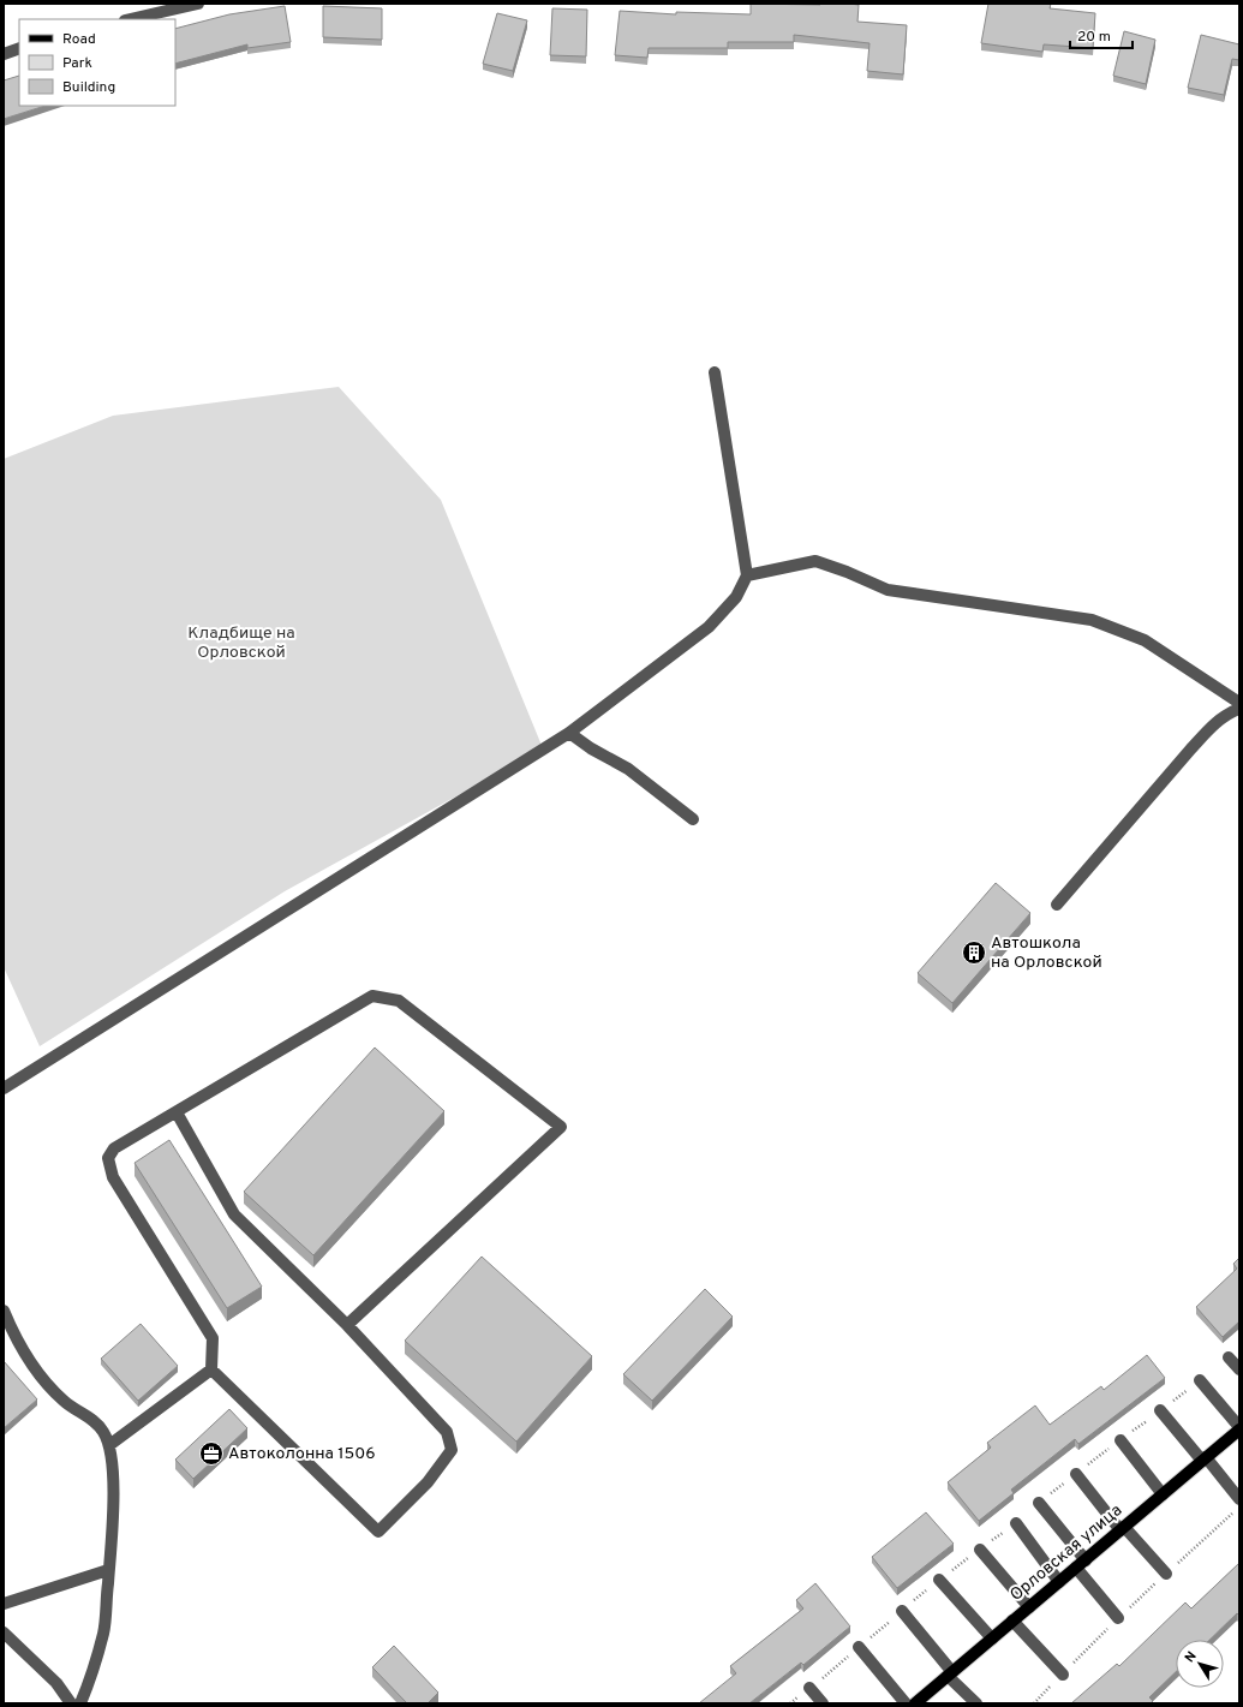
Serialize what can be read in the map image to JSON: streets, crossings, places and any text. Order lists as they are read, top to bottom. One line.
{"streets":{"main road":["Орловская улица"]},"parks":["Кладбище на Орловской"],"places":{"building":["Автошкола на Орловской"],"office":["Автоколонна 1506"]},"legend":["Road","Park","Building"],"scale_bar":"20 m","north":"top left"}
